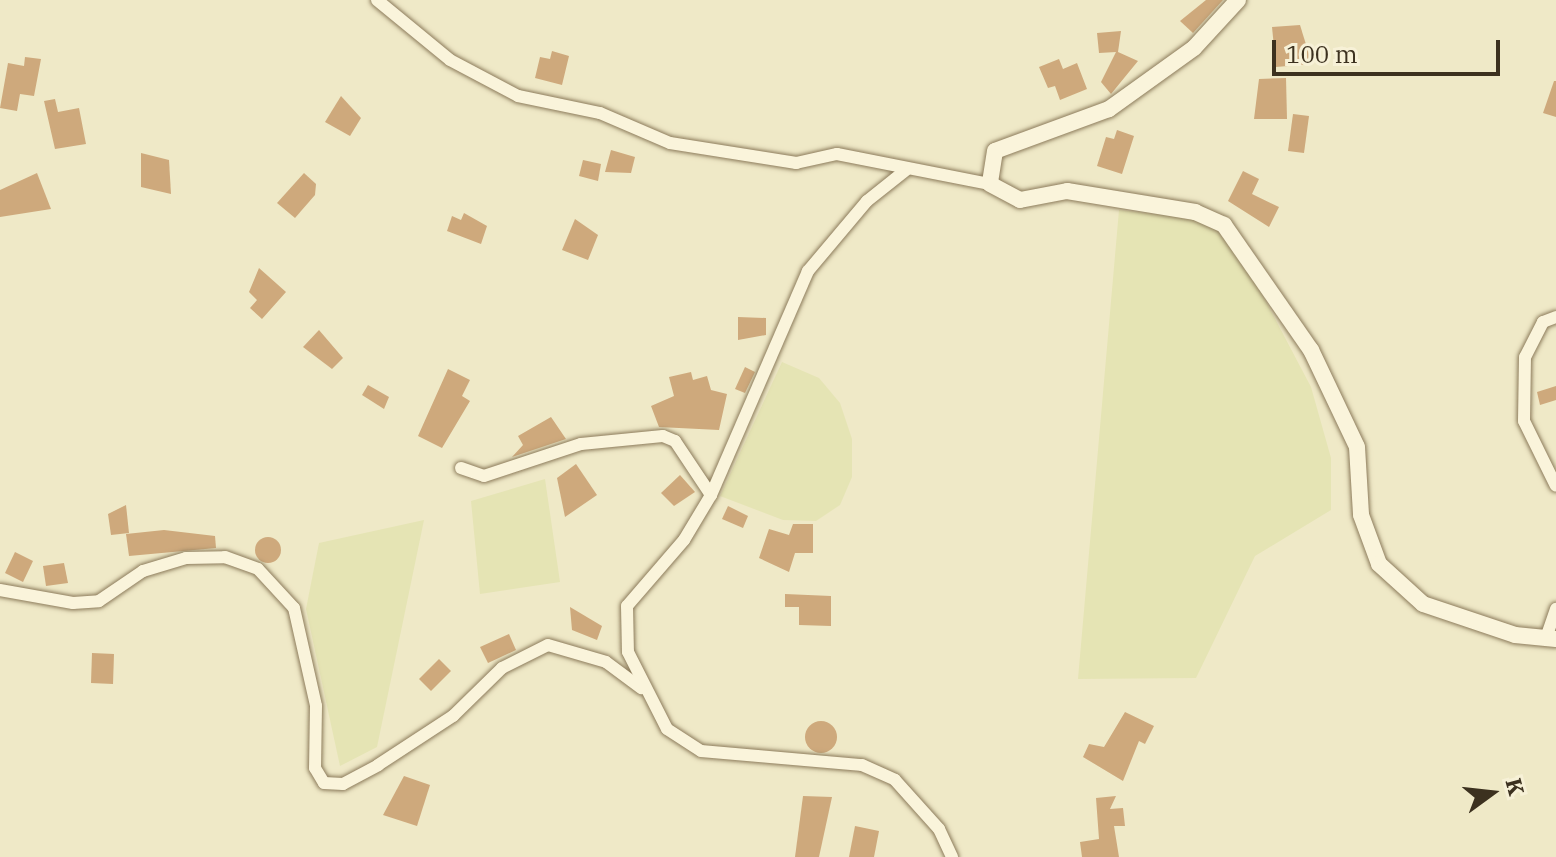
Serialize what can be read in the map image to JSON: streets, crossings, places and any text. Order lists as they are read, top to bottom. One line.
{"scale_bar":"100 m","north":"right"}
